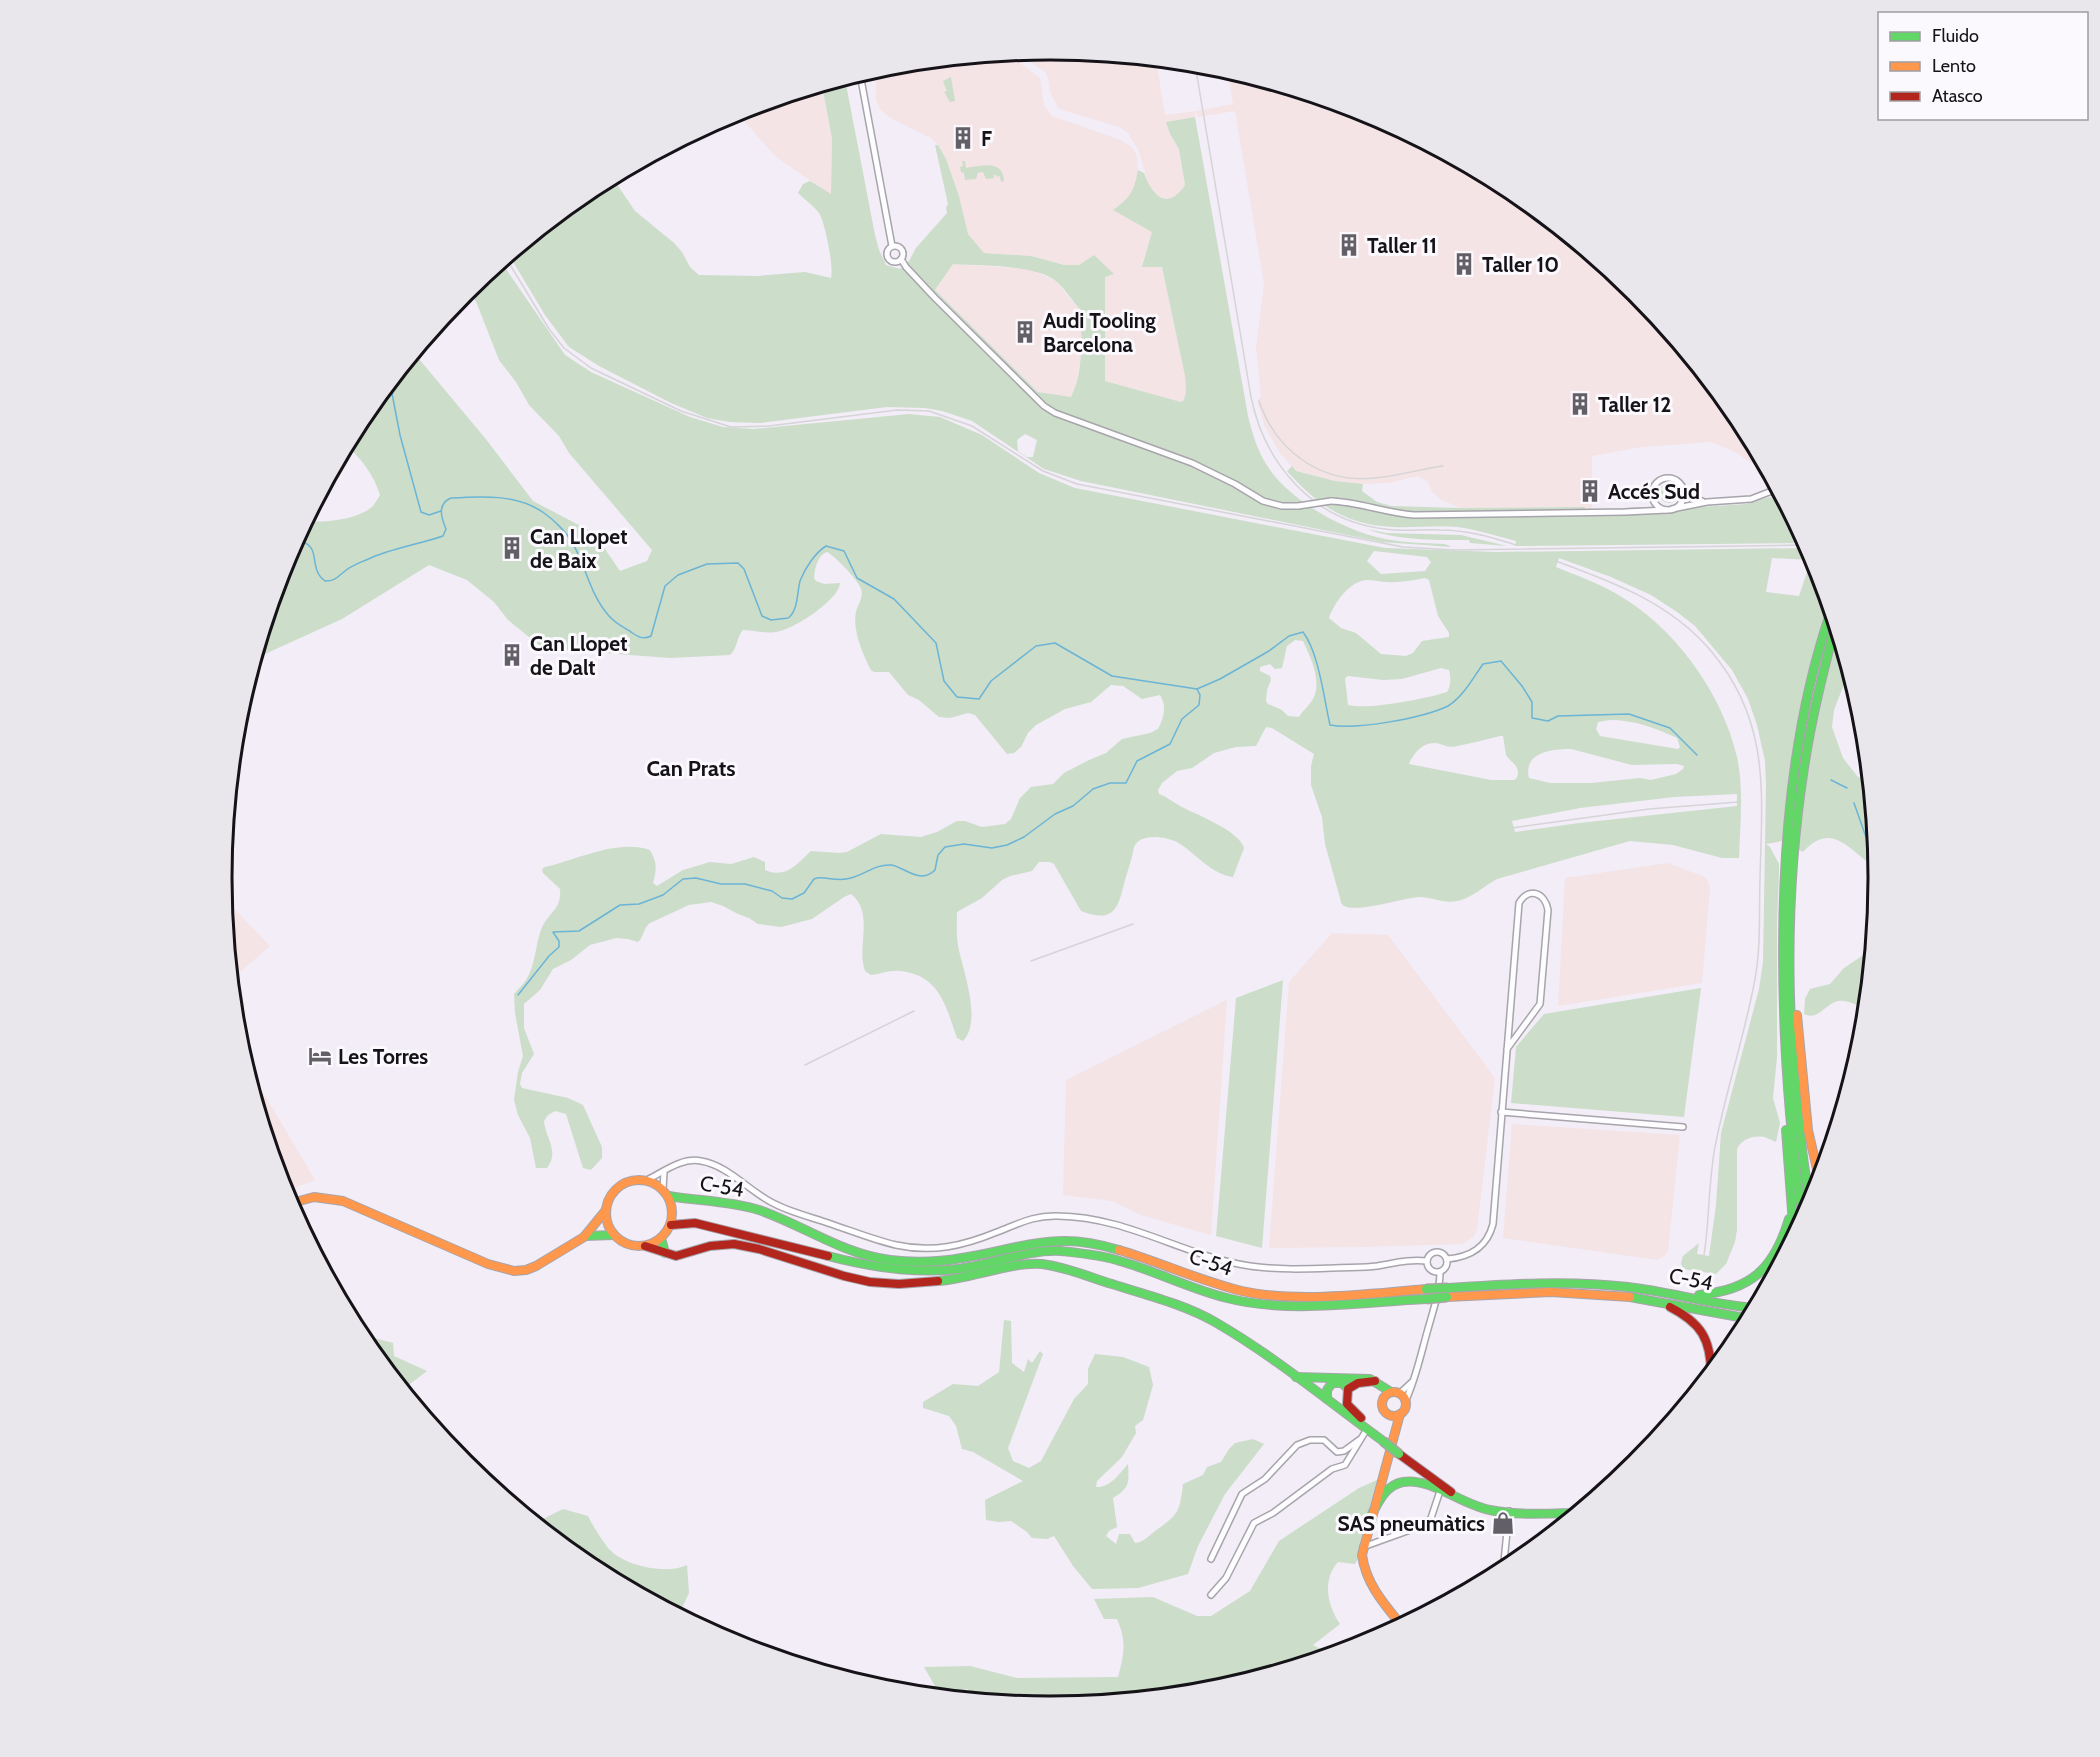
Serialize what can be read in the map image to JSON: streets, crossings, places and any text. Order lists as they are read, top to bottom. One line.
{"streets":{"main road":["C-54"]},"districts":["Can Prats"],"places":{"building":["F","Taller 11","Taller 10","Audi Tooling Barcelona","Taller 12","Accés Sud","Can Llopet de Baix","Can Llopet de Dalt"],"hotel":["Les Torres"],"shop":["SAS pneumàtics"]},"legend":["Fluido","Lento","Atasco"]}
